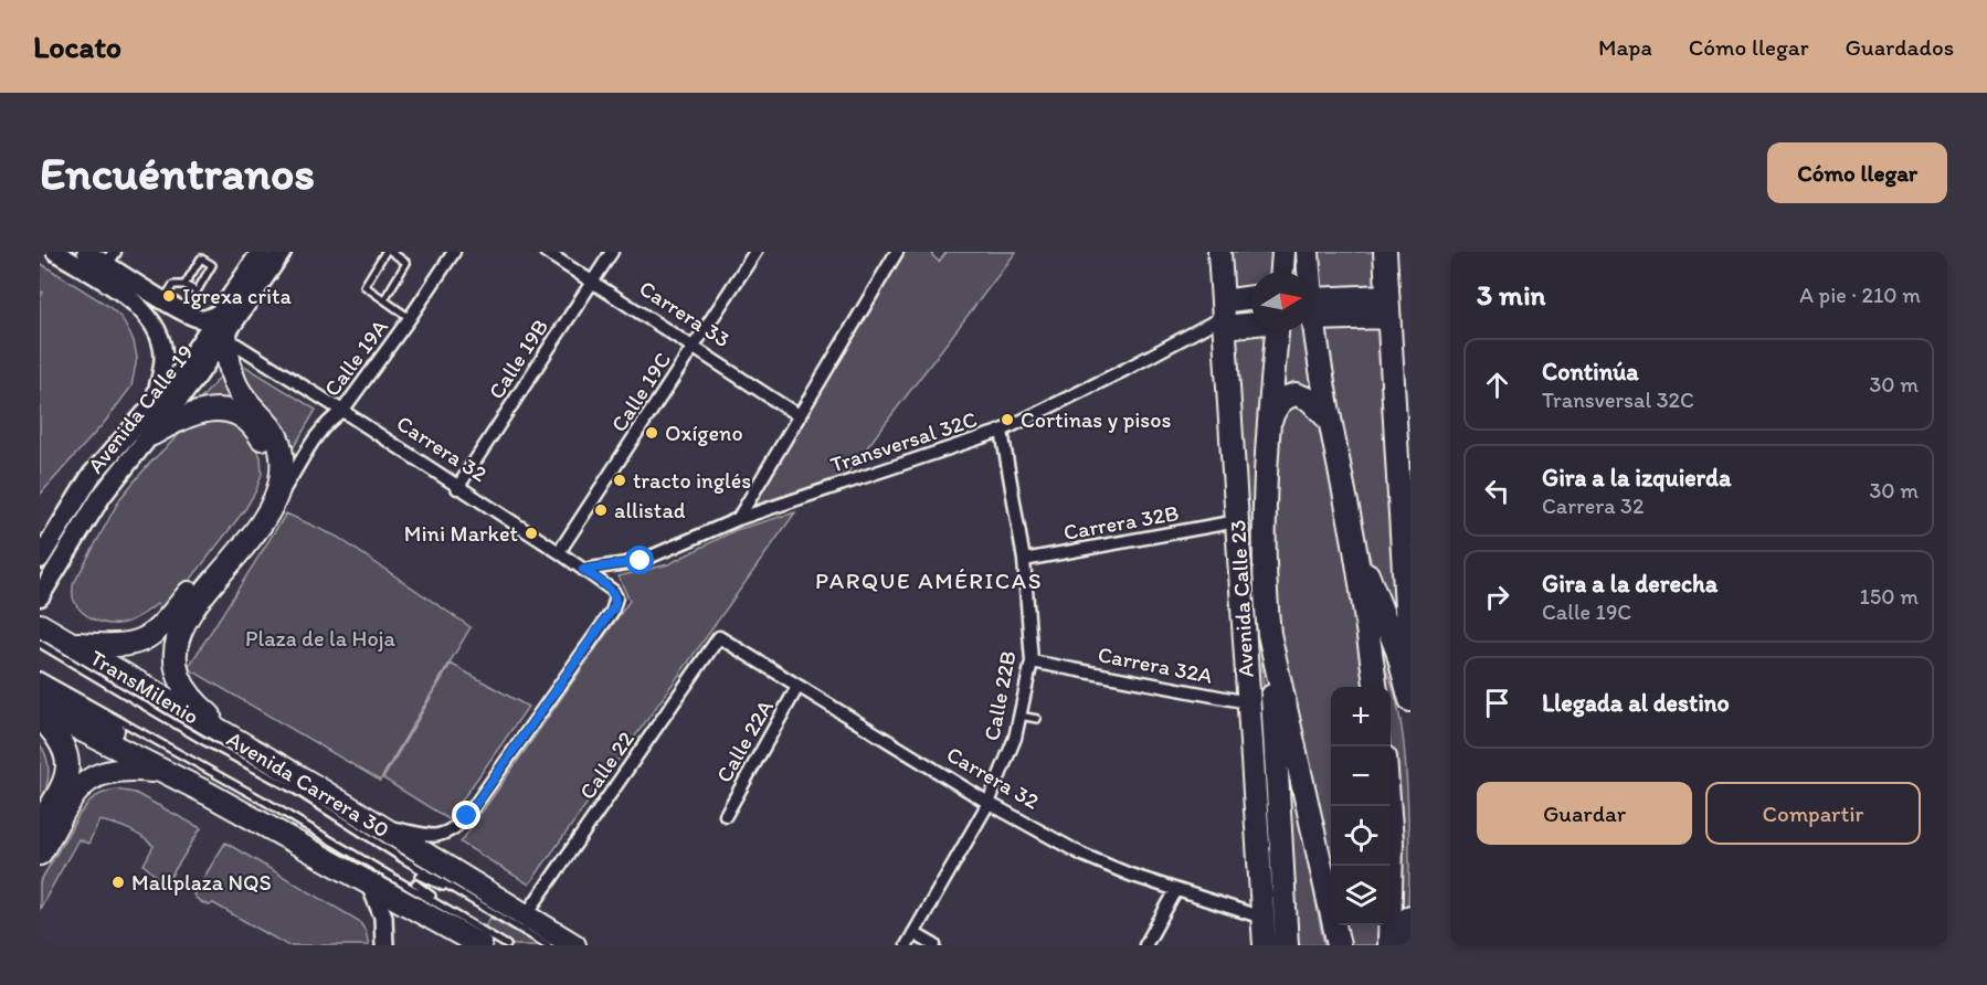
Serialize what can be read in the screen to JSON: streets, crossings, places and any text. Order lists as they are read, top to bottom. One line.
{"streets":{"highway":["Avenida Calle 23","Avenida Carrera 30"],"main road":["Avenida Calle 19"],"street":["Carrera 33","Calle 19A","Calle 19B","Calle 19C","Transversal 32C","Carrera 32","Carrera 32B","Carrera 32A","Calle 22B","Calle 22A","Calle 22"],"lane":["TransMilenio"]},"crossings":[["Carrera 33","Calle 19B"],["Carrera 33","Calle 19C"],["Calle 19A","Carrera 32"],["Calle 19B","Carrera 32"],["Calle 19C","Carrera 32"],["Avenida Calle 19","Carrera 32"],["Transversal 32C","Carrera 32"],["Transversal 32C","Avenida Calle 23"],["Transversal 32C","Calle 22B"],["Carrera 32","Avenida Calle 23"],["Carrera 32","Calle 22B"],["Carrera 32","Calle 22A"],["Carrera 32","Calle 22"],["Carrera 32","Avenida Carrera 30"],["Carrera 32B","Calle 22B"],["Avenida Calle 23","Carrera 32A"],["Carrera 32A","Calle 22B"],["Calle 22","Avenida Carrera 30"]],"districts":["PARQUE AMÉRICAS"],"parks":["Plaza de la Hoja"],"places":["Igrexa crita","Cortinas y pisos","Oxígeno","tracto inglés","allistad","Mini Market","Mallplaza NQS"],"north":"right","page":{"header":"Locato","nav":["Mapa","Cómo llegar","Guardados"],"buttons":["Cómo llegar",["Guardar","Compartir"]],"title":"Encuéntranos","heading":["3 min","A pie · 210 m"],"list":[["Continúa","Transversal 32C","30 m"],["Gira a la izquierda","Carrera 32","30 m"],["Gira a la derecha","Calle 19C","150 m"],"Llegada al destino"],"map_buttons":["+","−"]}}
